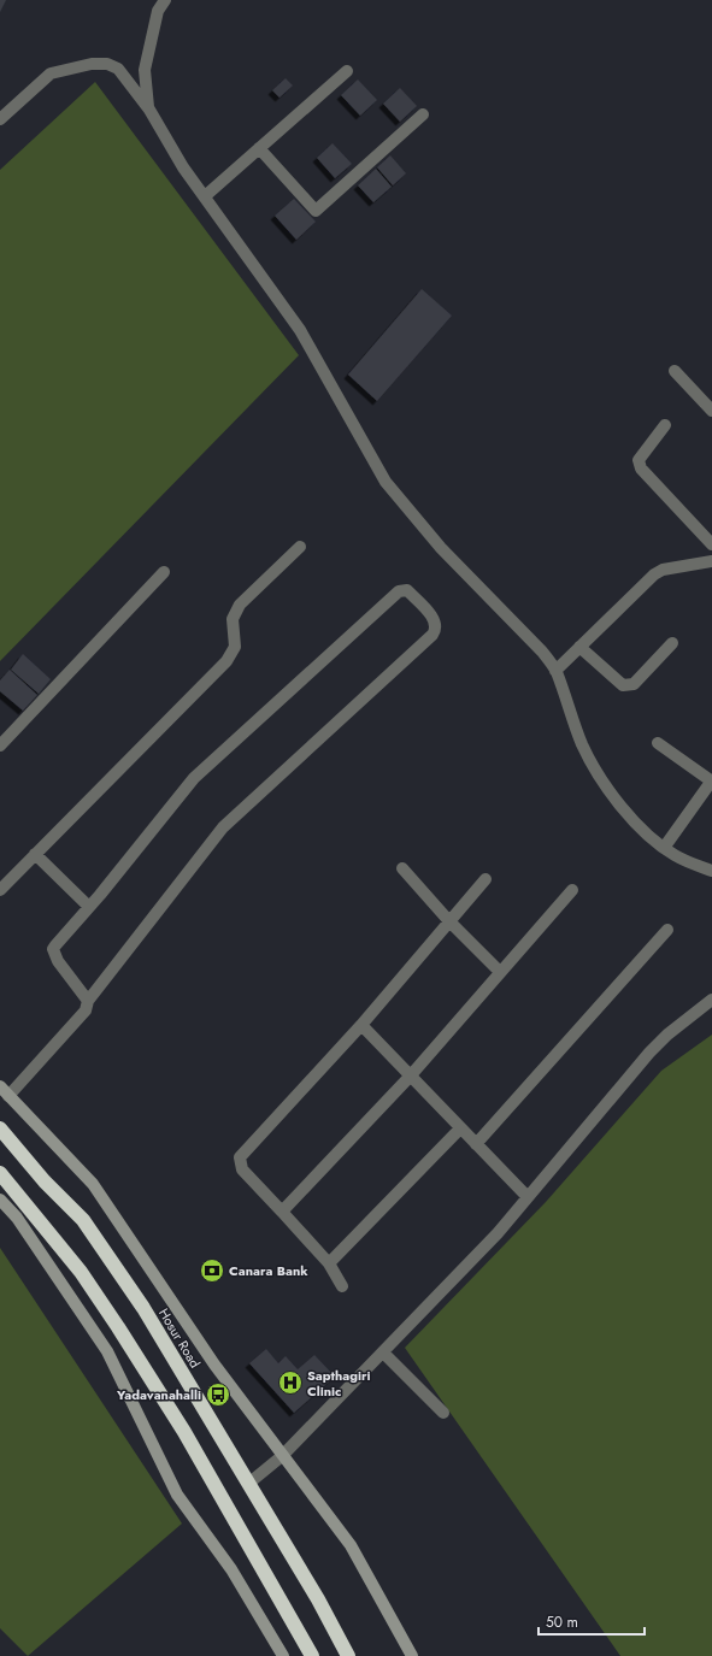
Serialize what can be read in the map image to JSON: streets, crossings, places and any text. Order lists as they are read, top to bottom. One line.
{"streets":{"highway":["Hosur Road"]},"places":{"bank":["Canara Bank"],"hospital":["Sapthagiri Clinic"],"bus stop":["Yadavanahalli"]},"scale_bar":"50 m"}
